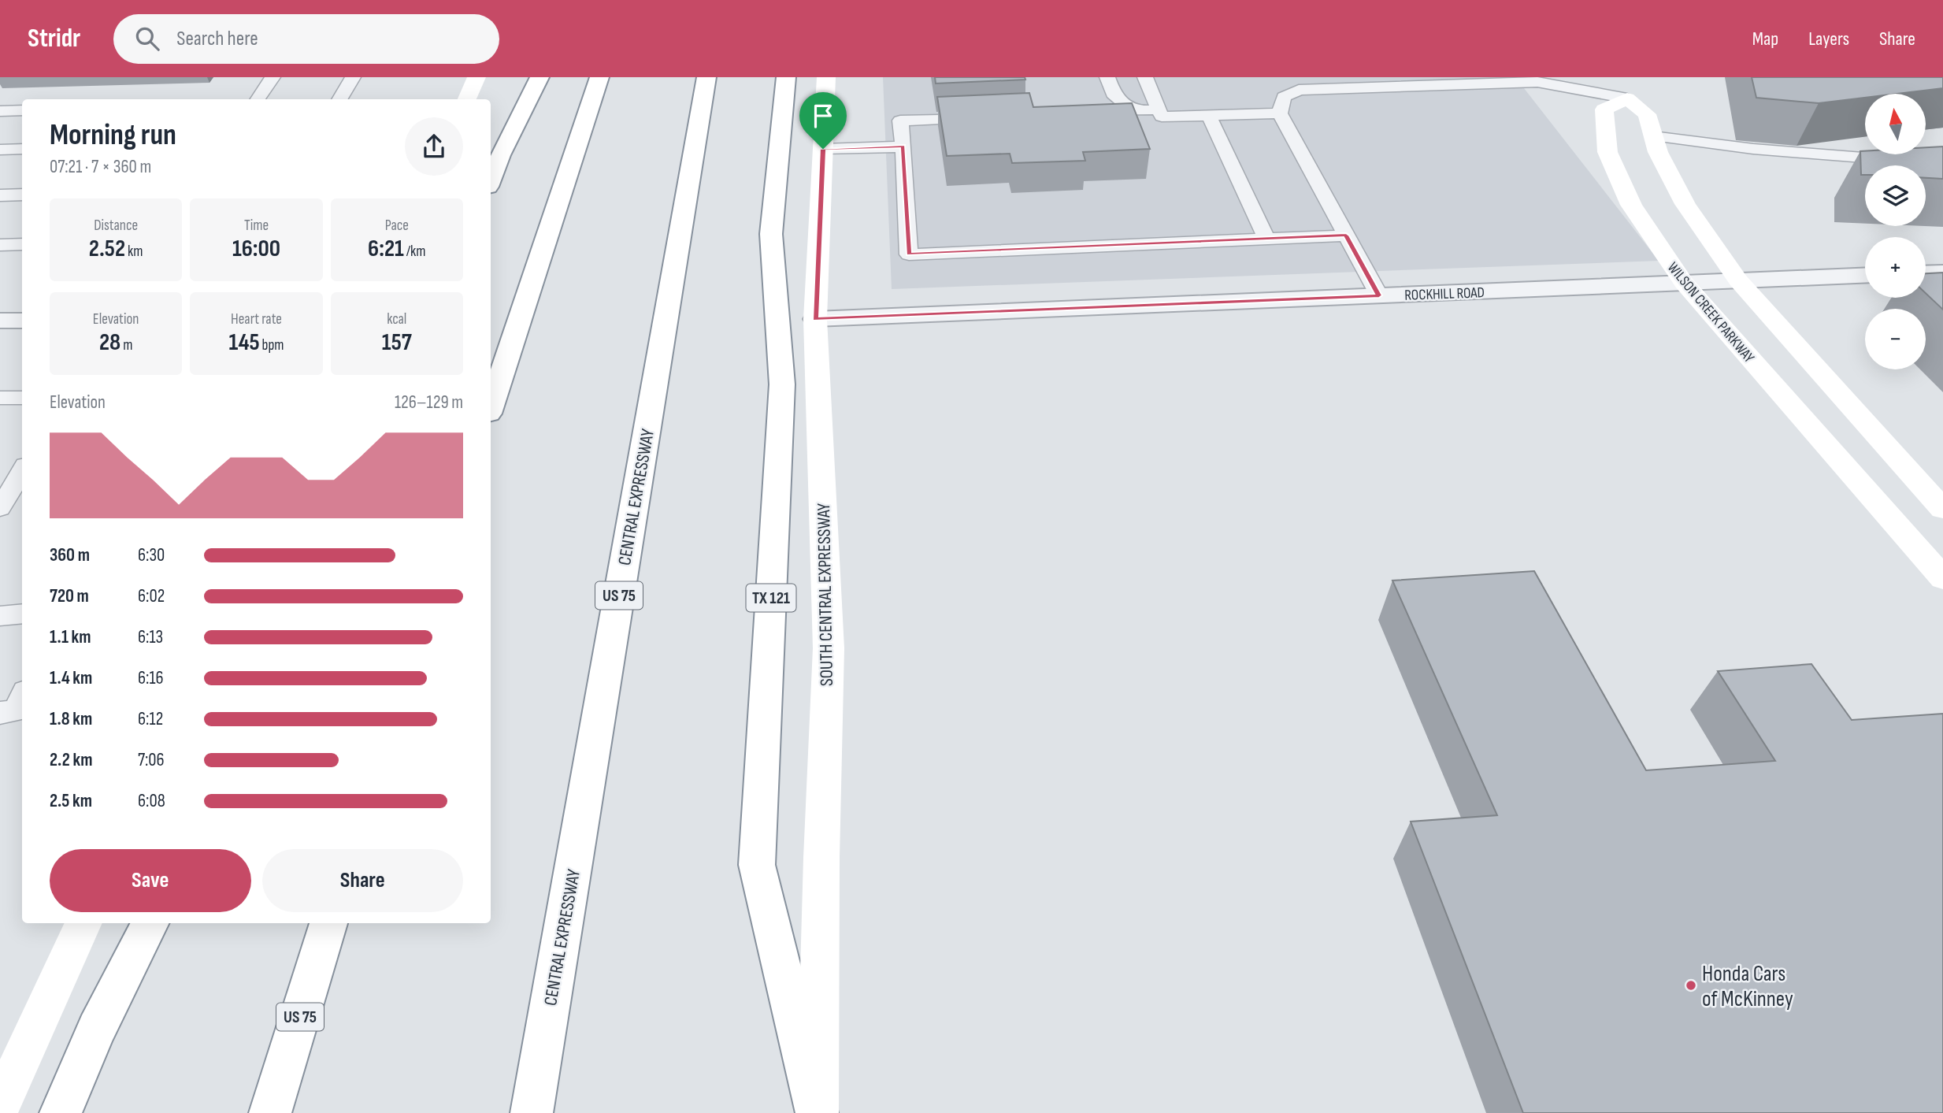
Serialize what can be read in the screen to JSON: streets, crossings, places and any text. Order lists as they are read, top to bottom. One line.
{"streets":{"main road":["WILSON CREEK PARKWAY","CENTRAL EXPRESSWAY","SOUTH CENTRAL EXPRESSWAY","US 75","TX 121"],"street":["ROCKHILL ROAD"]},"crossings":[["ROCKHILL ROAD","WILSON CREEK PARKWAY"],["ROCKHILL ROAD","SOUTH CENTRAL EXPRESSWAY"],["SOUTH CENTRAL EXPRESSWAY","TX 121"]],"places":["Honda Cars of McKinney"],"north":"top","page":{"header":"Stridr","search":"Search here","nav":["Map","Layers","Share"],"map_buttons":["+","−"],"heading":["Morning run","07:21 · 7 × 360 m"],"stats":[["Distance","2.52 km"],["Time","16:00"],["Pace","6:21 /km"],["Elevation","28 m"],["Heart rate","145 bpm"],["kcal","157"]],"chart":["Elevation","126–129 m"],"list":[{"name":"360 m","note":"6:30"},{"name":"720 m","note":"6:02"},{"name":"1.1 km","note":"6:13"},{"name":"1.4 km","note":"6:16"},{"name":"1.8 km","note":"6:12"},{"name":"2.2 km","note":"7:06"},{"name":"2.5 km","note":"6:08"}],"buttons":["Save","Share"]}}
